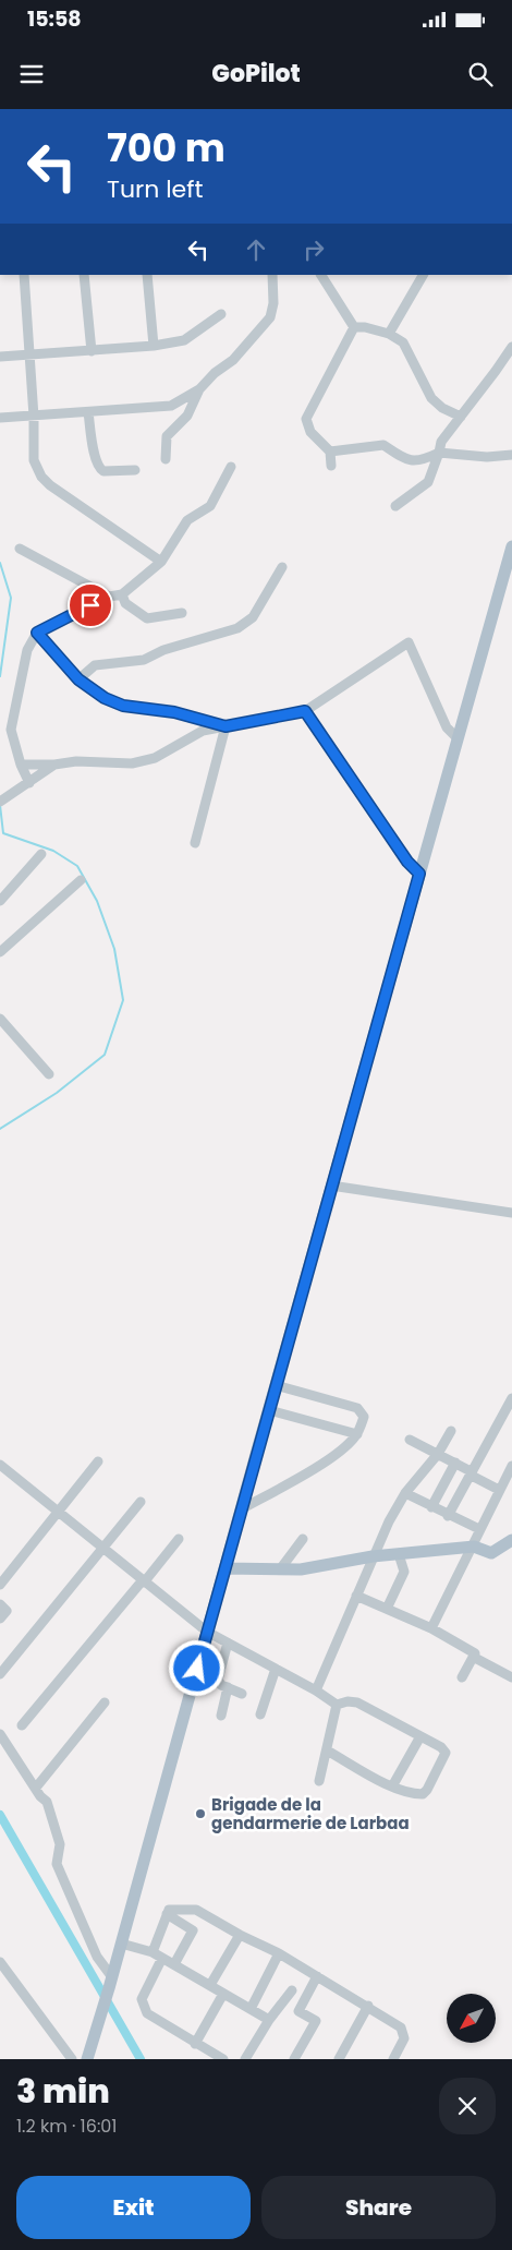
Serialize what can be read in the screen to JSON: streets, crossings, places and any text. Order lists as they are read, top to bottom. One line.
{"places":["Brigade de la gendarmerie de Larbaa"],"north":"bottom left","page":{"status":"15:58","header":"GoPilot","turn":["700 m","Turn left"],"heading":["3 min","1.2 km · 16:01"],"buttons":["Exit","Share"]}}
